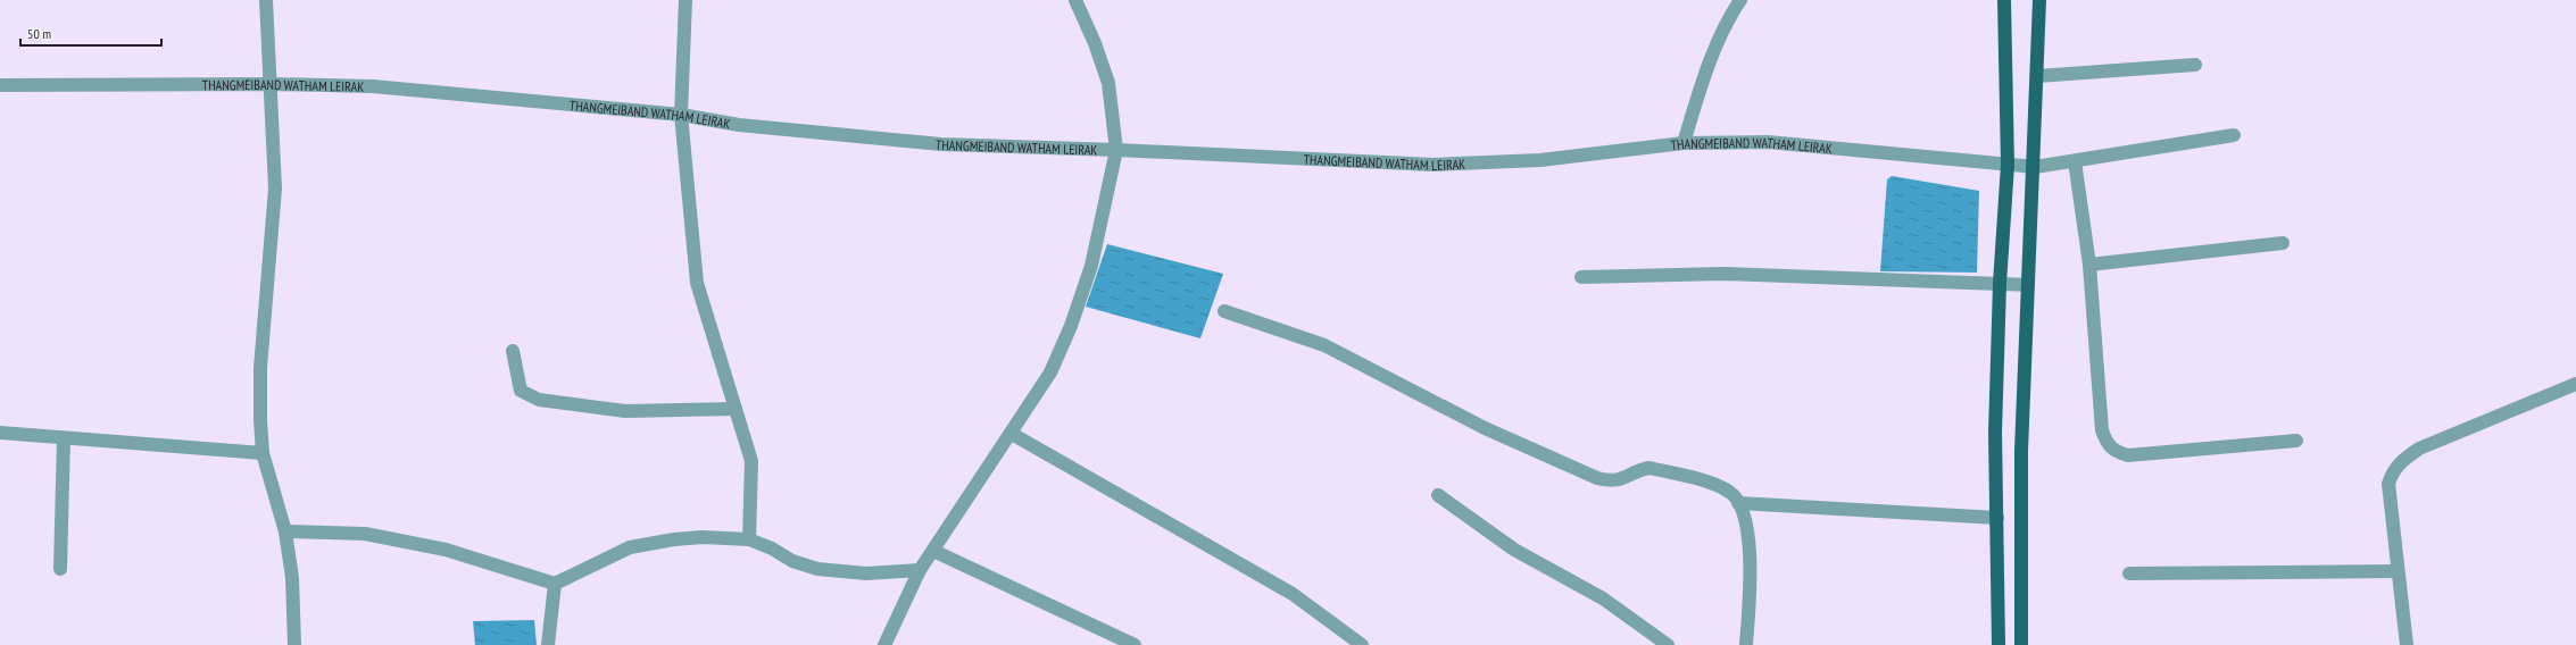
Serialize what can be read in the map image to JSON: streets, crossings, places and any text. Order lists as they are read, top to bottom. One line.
{"streets":{"street":["THANGMEIBAND WATHAM LEIRAK"]},"scale_bar":"50 m"}
